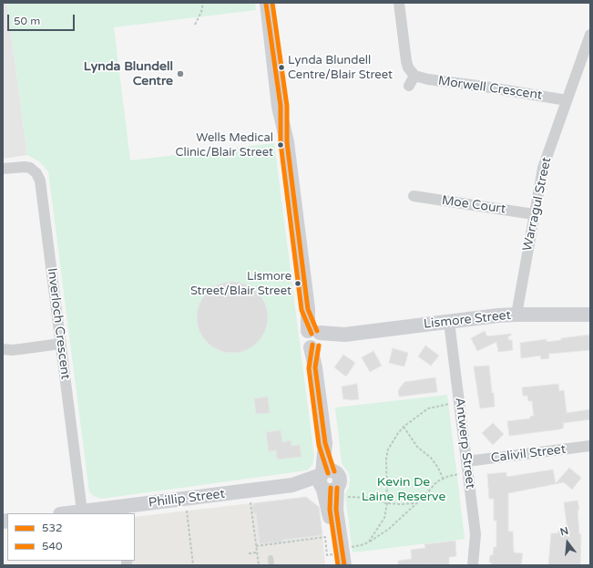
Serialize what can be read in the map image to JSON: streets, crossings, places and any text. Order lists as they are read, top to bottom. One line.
{"streets":{"street":["Morwell Crescent","Warragul Street","Moe Court","Lismore Street","Inverloch Crescent","Antwerp Street","Calivil Street","Phillip Street"]},"crossings":[["Morwell Crescent","Warragul Street"],["Warragul Street","Moe Court"],["Warragul Street","Lismore Street"],["Lismore Street","Antwerp Street"],["Inverloch Crescent","Phillip Street"],["Antwerp Street","Calivil Street"]],"parks":["Kevin De Laine Reserve"],"places":["Lynda Blundell Centre/Blair Street","Lynda Blundell Centre","Wells Medical Clinic/Blair Street","Lismore Street/Blair Street"],"lines":["transit line 532","transit line 540"],"legend":["532","540"],"scale_bar":"50 m","north":"top"}
